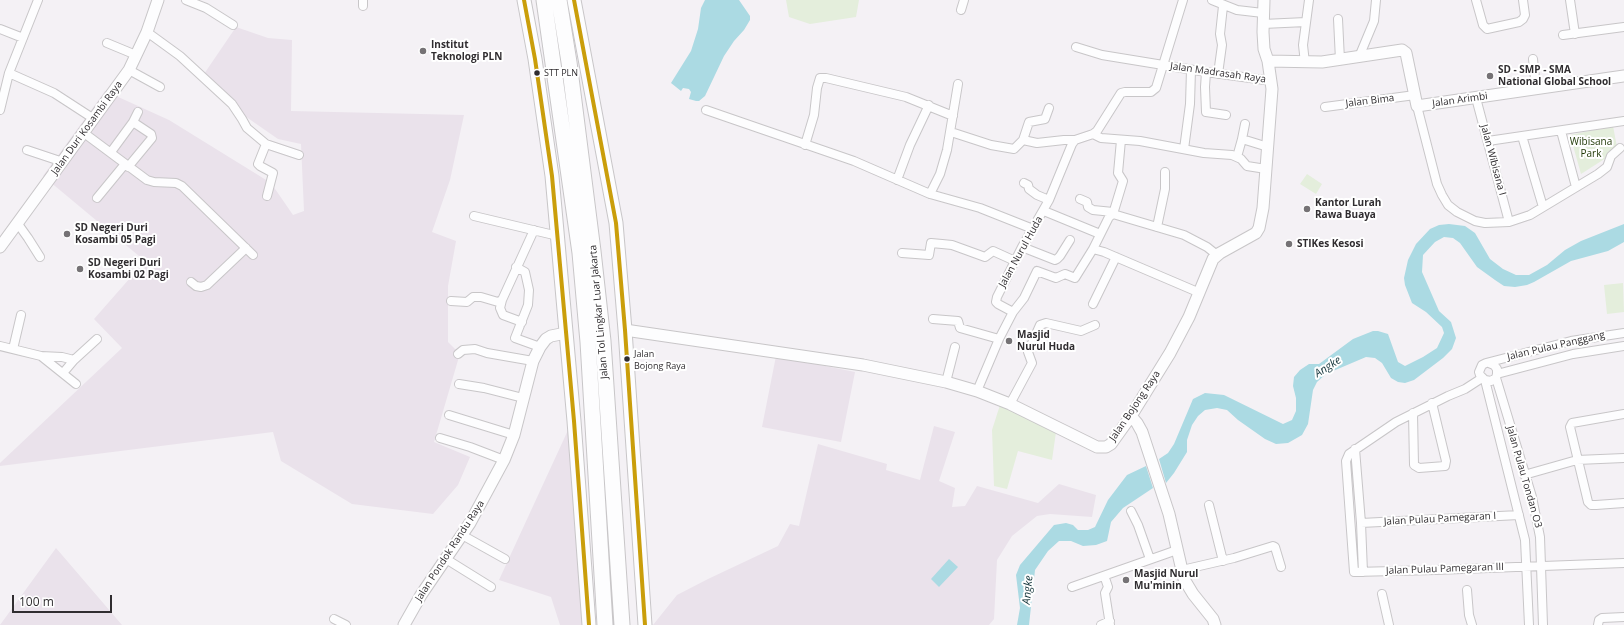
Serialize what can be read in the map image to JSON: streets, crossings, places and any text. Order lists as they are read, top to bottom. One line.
{"streets":{"highway":["Jalan Tol Lingkar Luar Jakarta"],"street":["Jalan Madrasah Raya","Jalan Arimbi","Jalan Bima","Jalan Duri Kosambi Raya","Jalan Wibisana I","Jalan Nurul Huda","Jalan Pulau Panggang","Jalan Bojong Raya","Jalan Pulau Tondan O3","Jalan Pulau Pamegaran I","Jalan Pondok Randu Raya","Jalan Pulau Pamegaran III"]},"crossings":[["Jalan Arimbi","Jalan Bima"],["Jalan Arimbi","Jalan Wibisana I"],["Jalan Pulau Panggang","Jalan Pulau Tondan O3"],["Jalan Pulau Tondan O3","Jalan Pulau Pamegaran I"],["Jalan Pulau Tondan O3","Jalan Pulau Pamegaran III"]],"water":["Angke"],"parks":["Wibisana Park"],"places":["Institut Teknologi PLN","STT PLN","SD - SMP - SMA National Global School","Kantor Lurah Rawa Buaya","SD Negeri Duri Kosambi 05 Pagi","STIKes Kesosi","SD Negeri Duri Kosambi 02 Pagi","Masjid Nurul Huda","Jalan Bojong Raya","Masjid Nurul Mu'minin"],"scale_bar":"100 m"}
